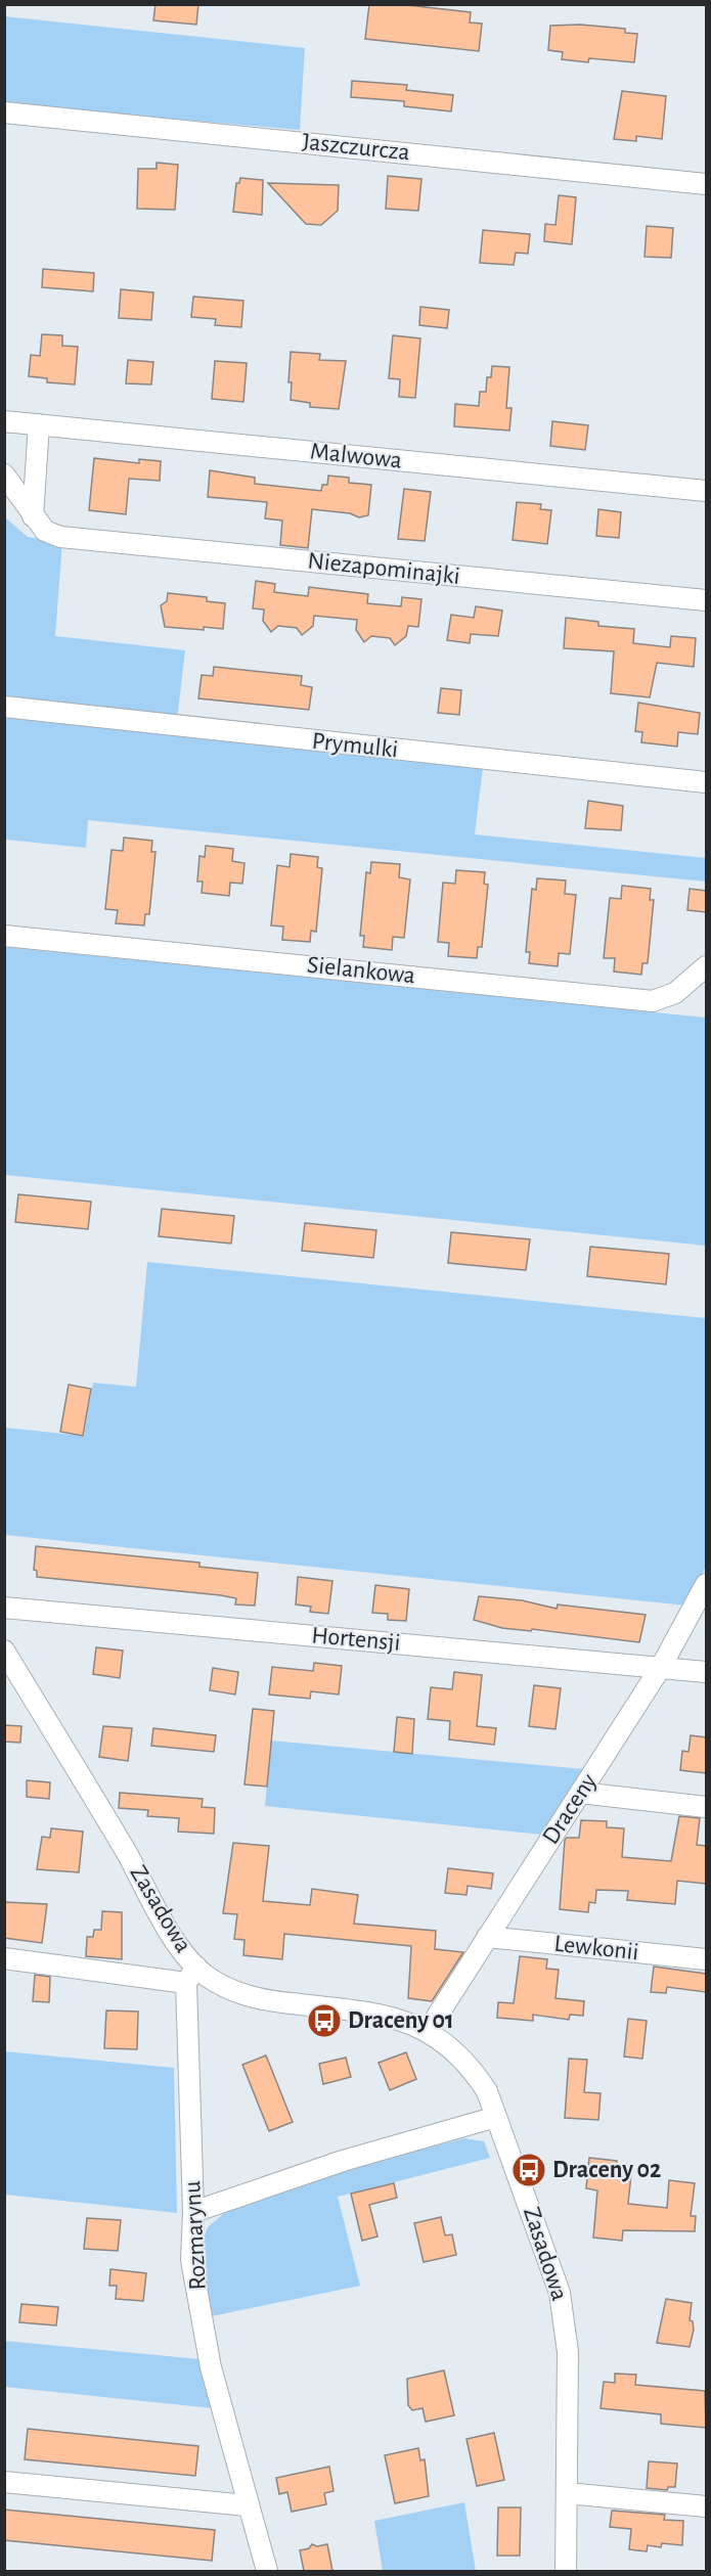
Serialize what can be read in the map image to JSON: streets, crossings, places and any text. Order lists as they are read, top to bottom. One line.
{"streets":{"street":["Jaszczurcza","Malwowa","Niezapominajki","Prymulki","Sielankowa","Hortensji","Draceny","Zasadowa","Lewkonii","Rozmarynu"]},"crossings":[["Hortensji","Draceny"],["Draceny","Zasadowa"],["Draceny","Lewkonii"],["Zasadowa","Rozmarynu"]],"places":{"bus stop":["Draceny 01","Draceny 02"]}}
